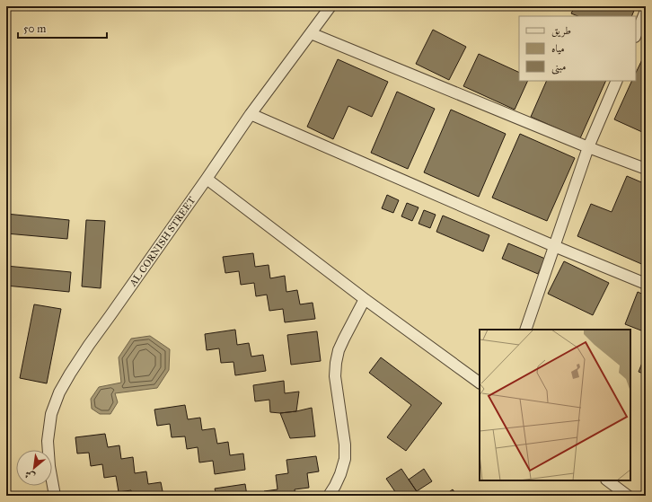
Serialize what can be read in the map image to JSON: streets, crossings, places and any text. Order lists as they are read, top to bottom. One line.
{"streets":{"street":["AL CORNISH STREET"]},"legend":["طريق","مياه","مبنى"],"scale_bar":"50 m","north":"bottom left"}
